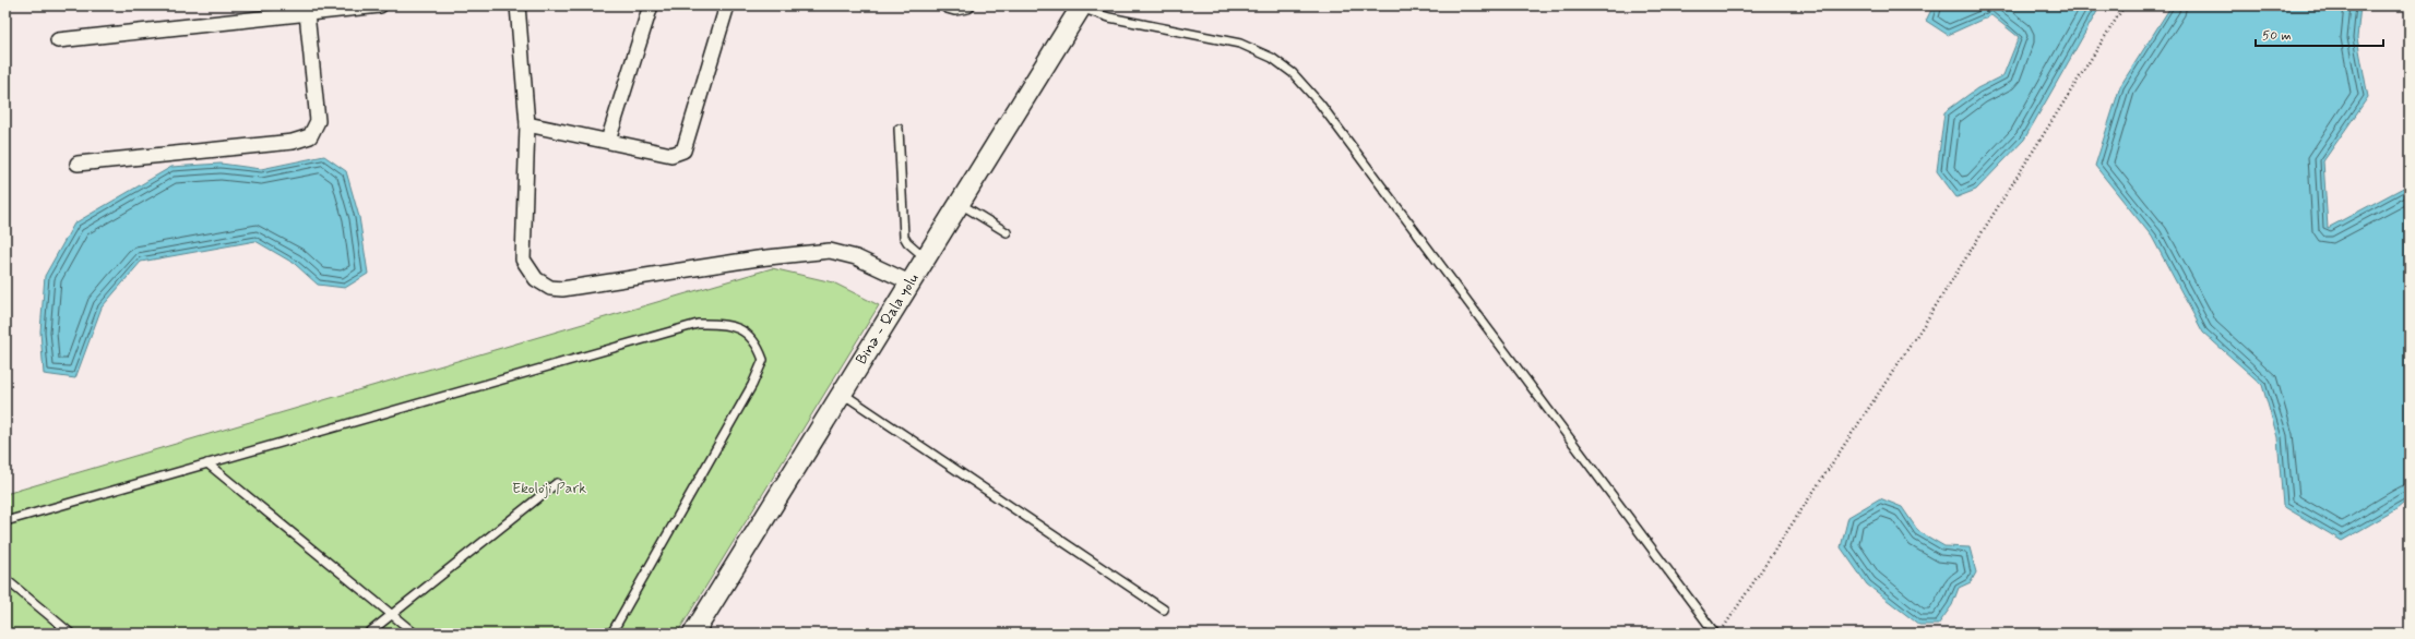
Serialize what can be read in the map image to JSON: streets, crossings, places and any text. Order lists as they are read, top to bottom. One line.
{"streets":{"main road":["Binə - Qala yolu"]},"parks":["Ekoloji Park"],"scale_bar":"50 m"}
